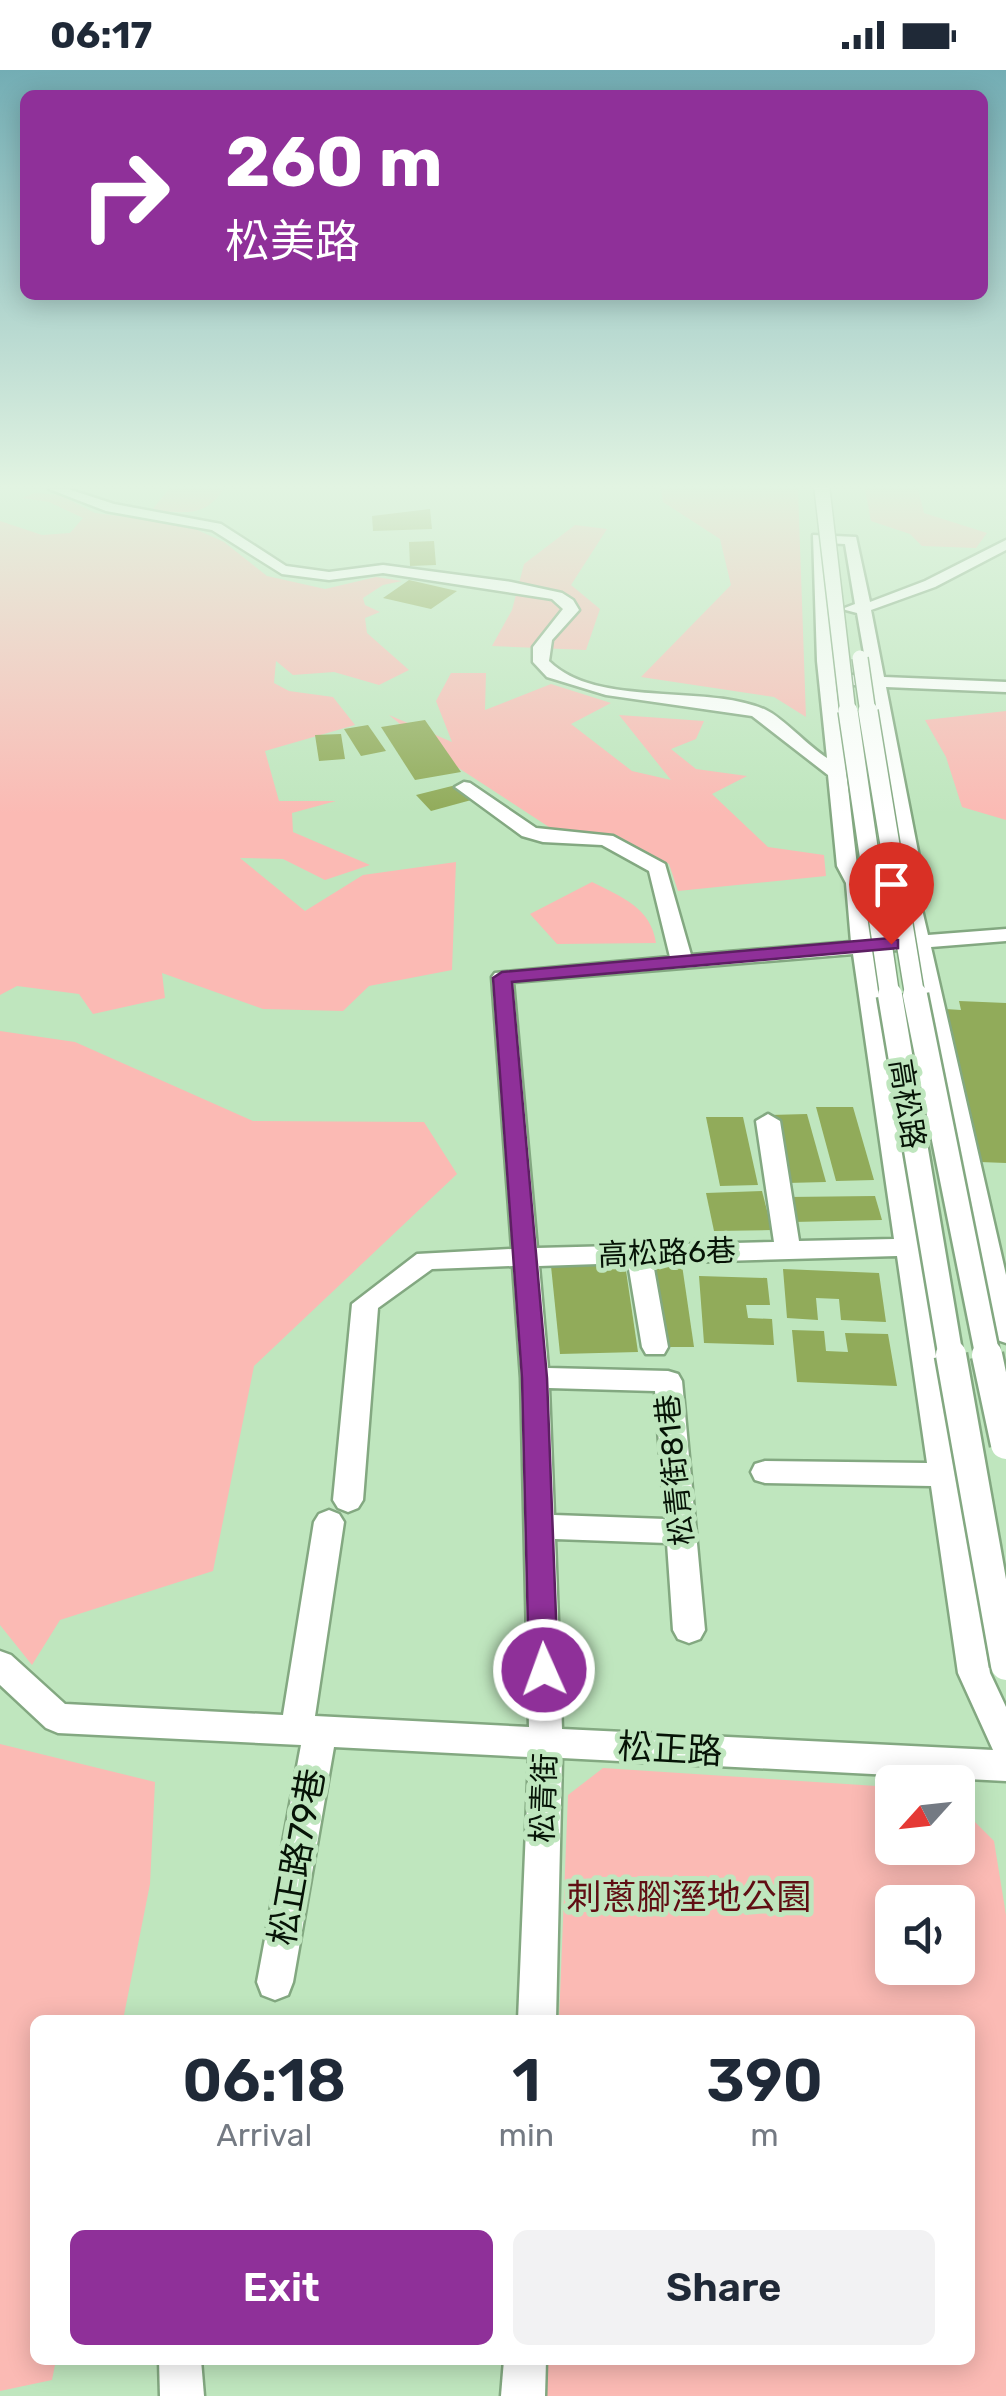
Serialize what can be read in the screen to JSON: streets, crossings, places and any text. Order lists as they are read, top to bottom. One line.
{"streets":{"street":["高松路","高松路6巷","松青街81巷","松正路","松青街","松正路79巷"]},"crossings":[["高松路","高松路6巷"],["高松路6巷","松青街"],["高松路6巷","松正路79巷"],["松青街81巷","松青街"],["松正路","松青街"],["松正路","松正路79巷"]],"parks":["刺蔥腳溼地公園"],"north":"bottom left","page":{"status":"06:17","turn":["260 m","松美路"],"eta":["06:18","Arrival","1","min","390","m"],"buttons":["Exit","Share"]}}
